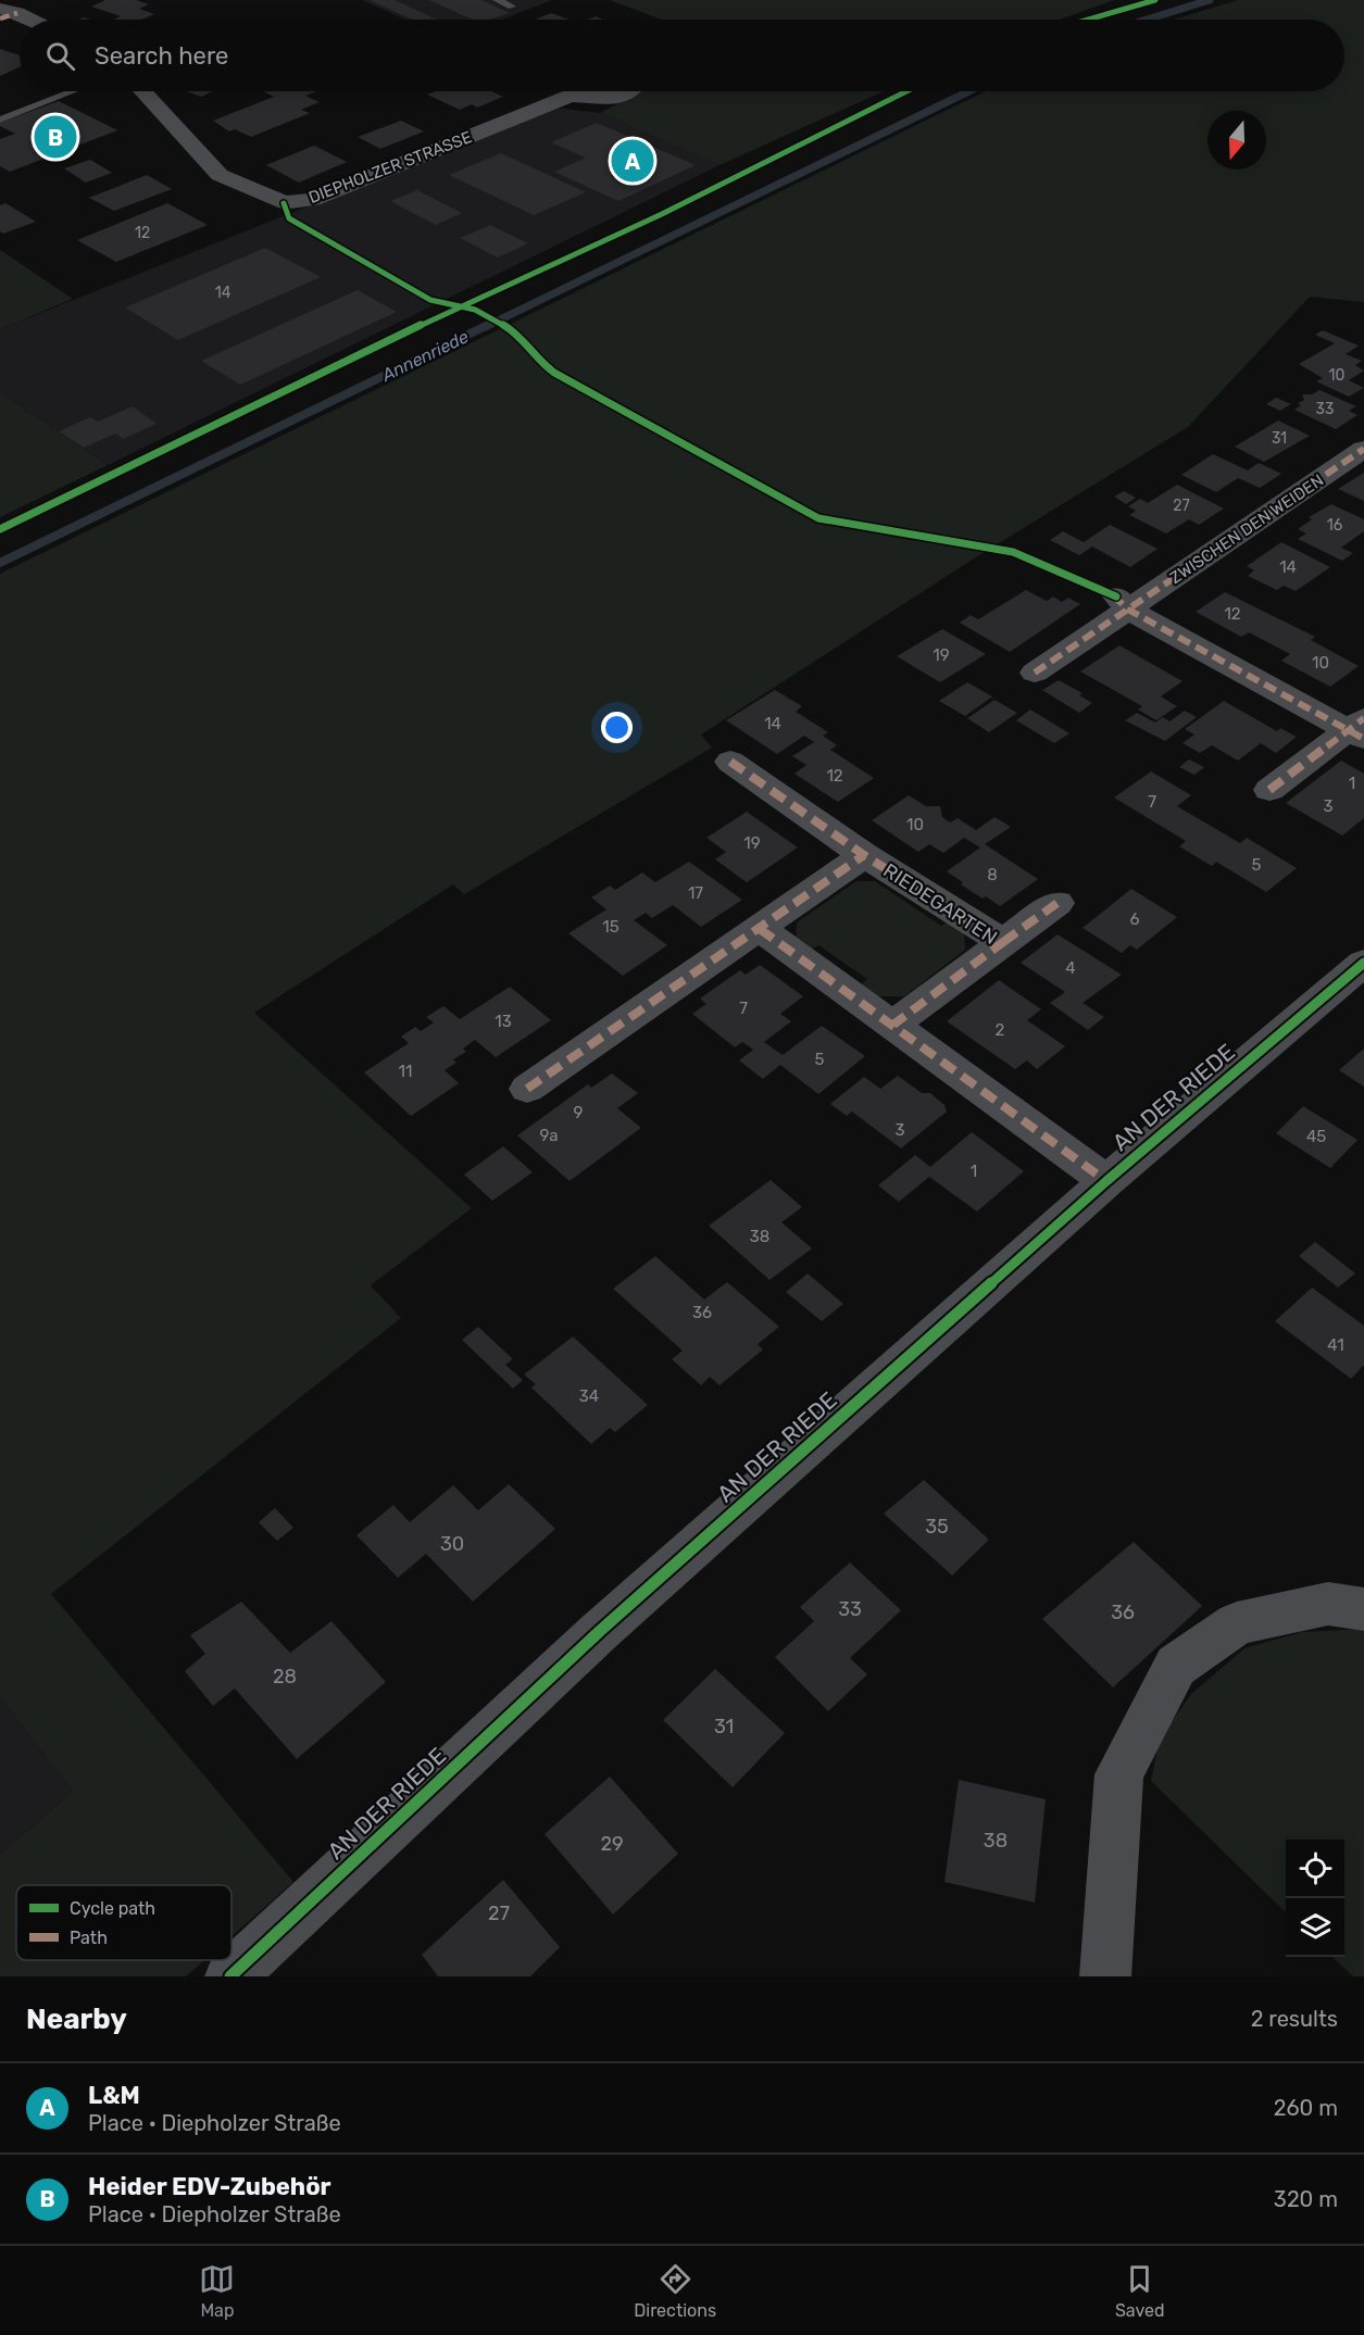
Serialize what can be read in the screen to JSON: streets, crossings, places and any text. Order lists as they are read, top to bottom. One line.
{"streets":{"street":["DIEPHOLZER STRASSE","ZWISCHEN DEN WEIDEN","RIEDEGARTEN","AN DER RIEDE"]},"water":["Annenriede"],"house_numbers":["12","14","10","33","31","27","16","14","12","19","10","14","12","1","7","3","10","19","5","8","17","6","15","4","7","13","2","5","11","9","3","9a","45","1","38","36","41","34","35","30","33","36","28","31","38","29","27"],"legend":["Cycle path","Path"],"north":"bottom","page":{"search":"Search here","pins":["B","A"],"heading":["Nearby","2 results"],"list":[{"mark":"A","name":"L&M","note":"Place · Diepholzer Straße","value":"260 m"},{"mark":"B","name":"Heider EDV-Zubehör","note":"Place · Diepholzer Straße","value":"320 m"}],"nav":["Map","Directions","Saved"]}}
